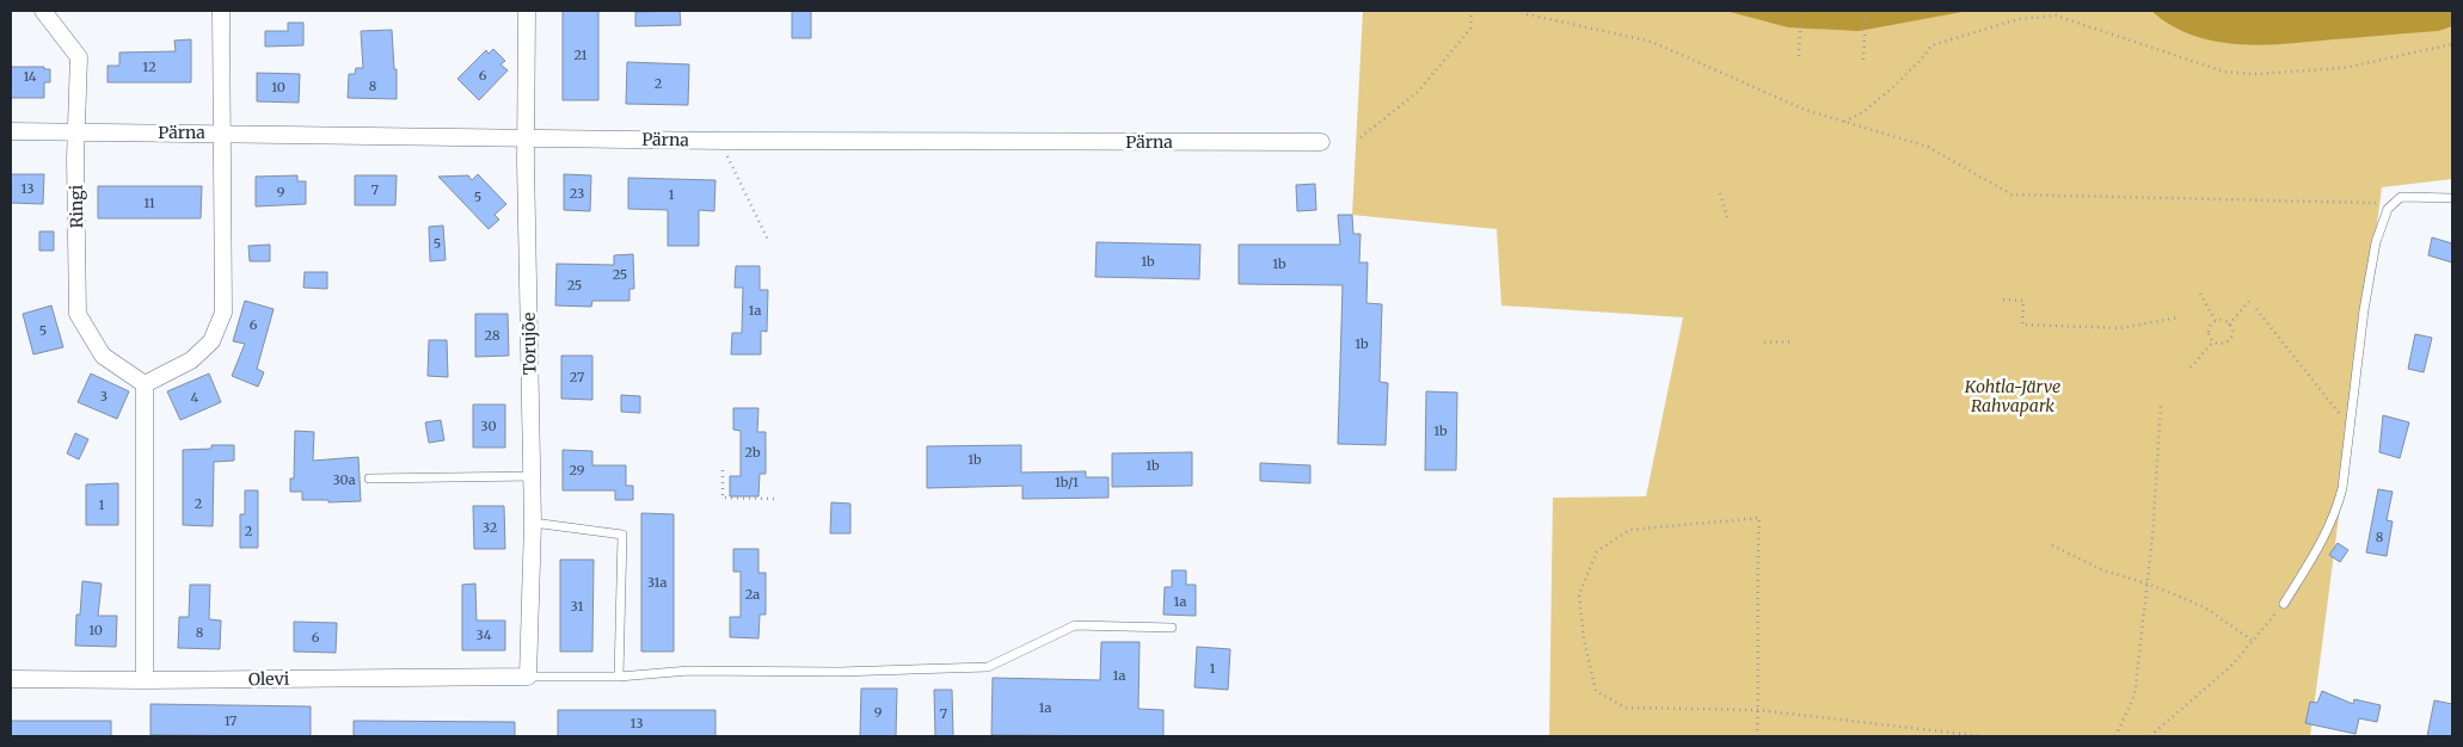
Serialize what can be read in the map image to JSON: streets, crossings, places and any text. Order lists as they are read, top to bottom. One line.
{"streets":{"street":["Pärna","Ringi","Torujõe","Olevi"]},"crossings":[["Pärna","Ringi"],["Pärna","Torujõe"],["Torujõe","Olevi"]],"parks":["Kohtla-Järve Rahvapark"],"house_numbers":["21","12","6","14","2","8","10","13","7","9","23","1","5","11","5","1b","1b","25","25","1a","6","5","28","1b","27","3","4","30","1b","2b","1b","1b","29","30a","1b/1","2","1","32","2","8","31a","2a","1a","31","10","8","34","6","1","1a","1a","9","7","17","13"]}
